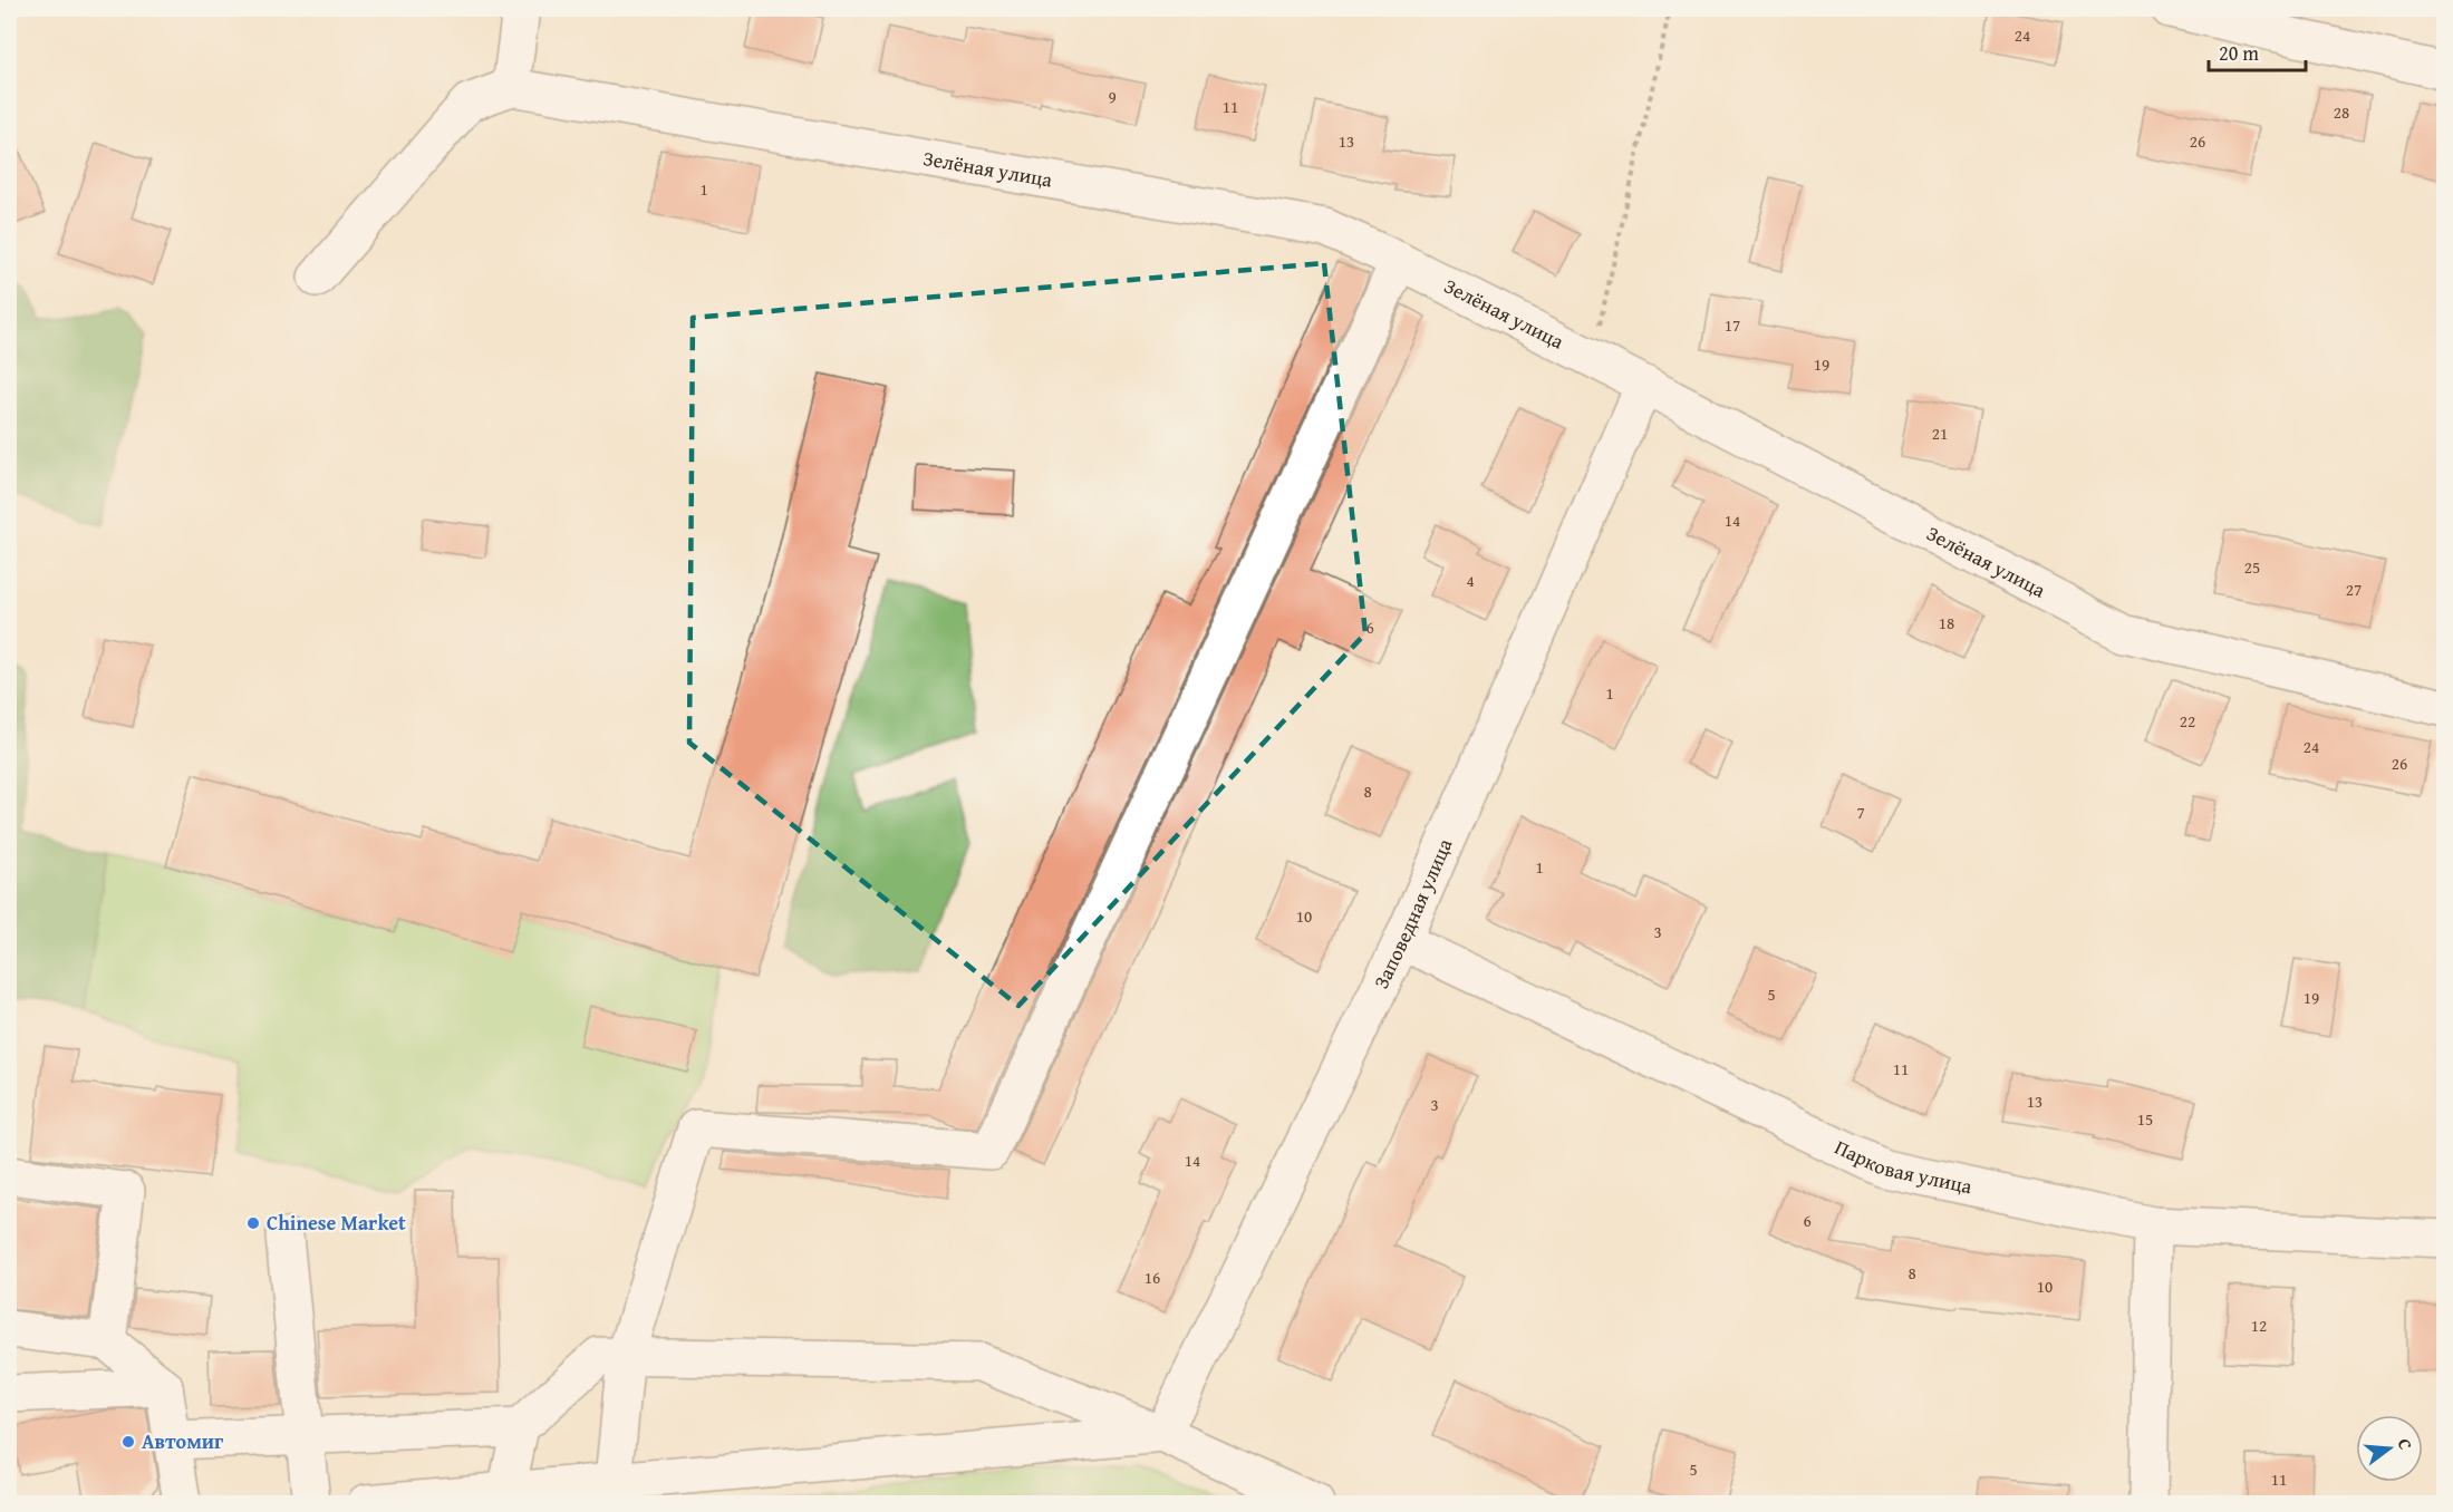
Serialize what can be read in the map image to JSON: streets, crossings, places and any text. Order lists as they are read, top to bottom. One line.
{"streets":{"street":["Зелёная улица","Заповедная улица","Парковая улица"]},"crossings":[["Зелёная улица","Заповедная улица"],["Заповедная улица","Парковая улица"]],"places":["Chinese Market","Автомиг"],"house_numbers":["24","9","11","28","13","26","1","17","19","21","14","25","4","27","18","6","1","22","24","26","8","7","1","10","3","5","19","11","13","3","15","14","6","8","16","10","12","5","11"],"scale_bar":"20 m","north":"right"}
